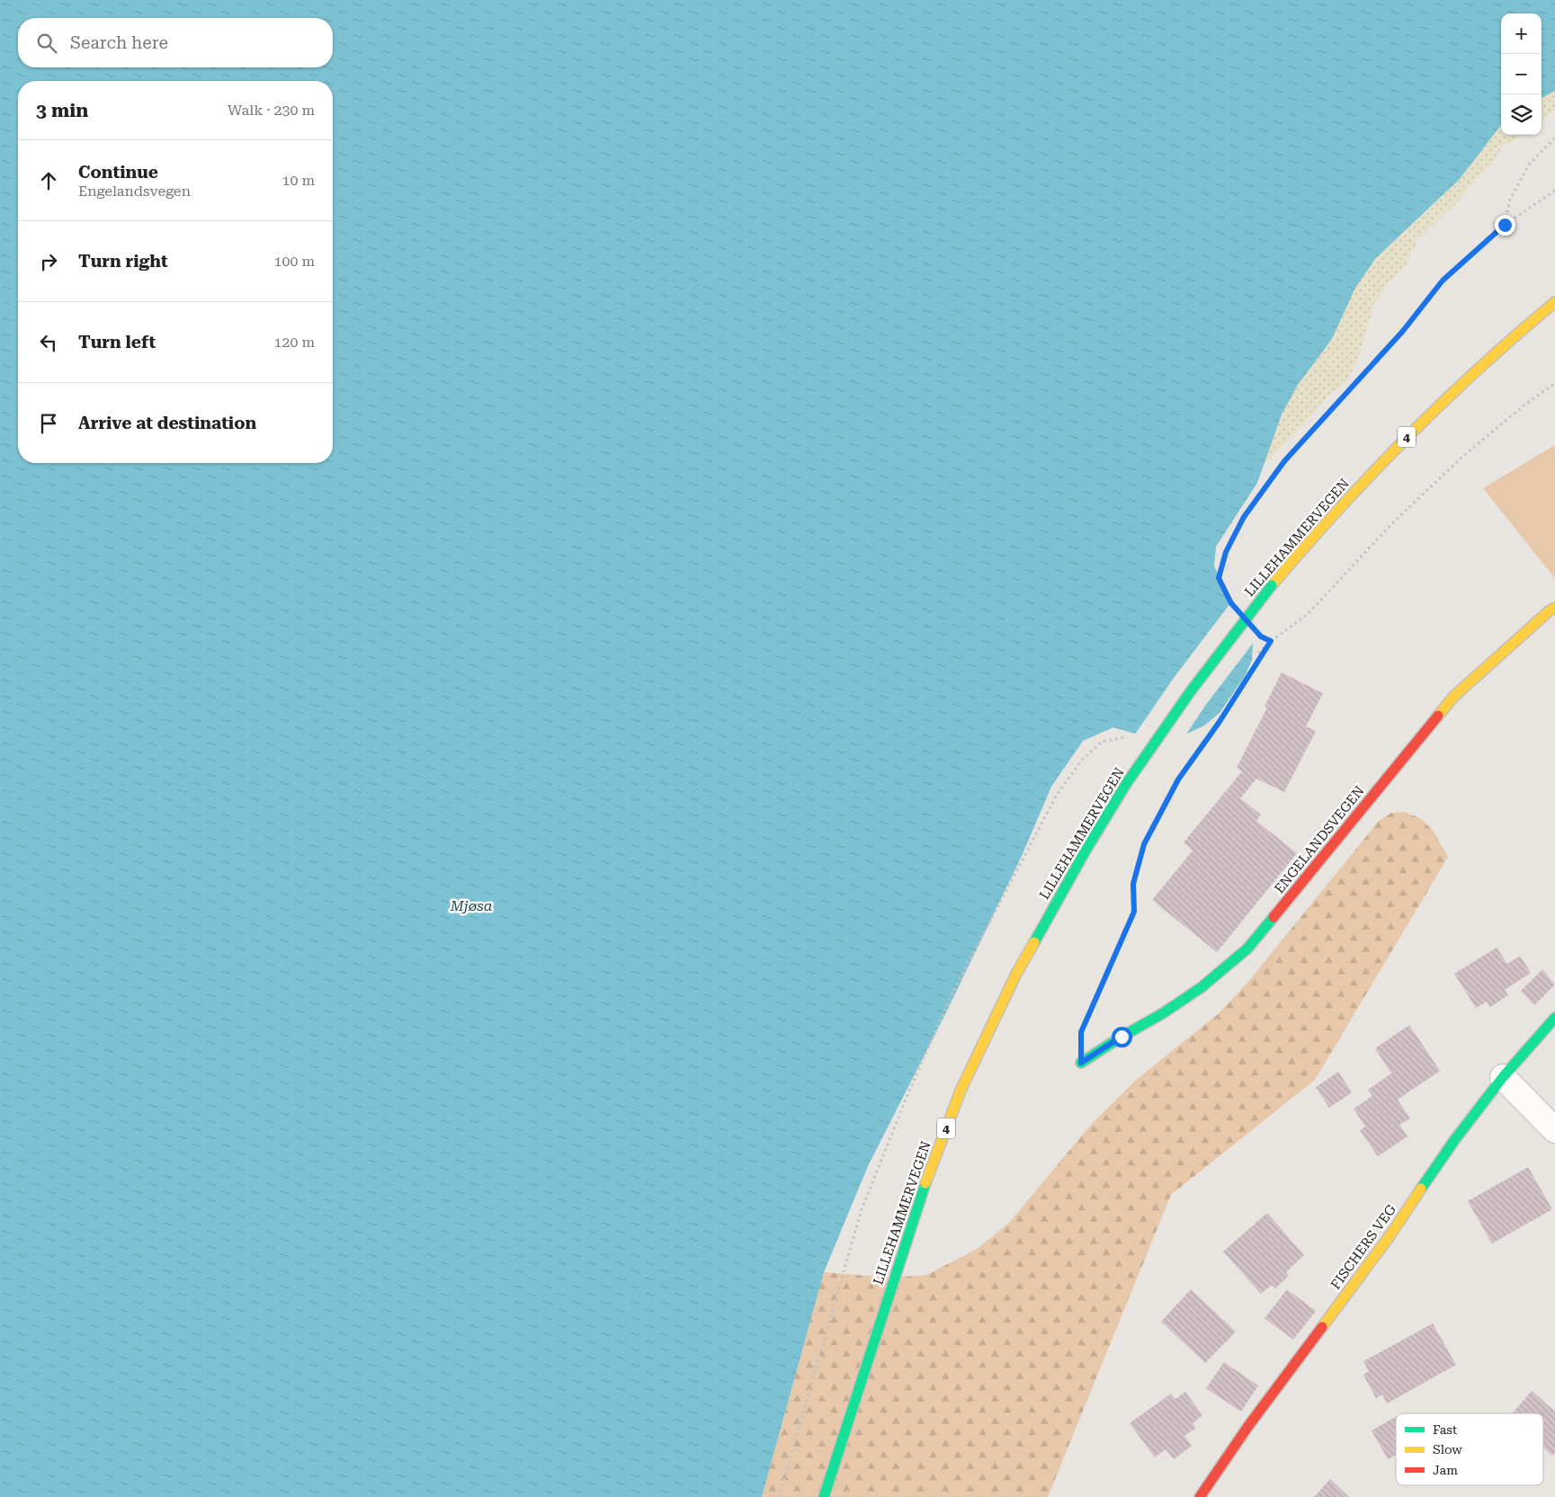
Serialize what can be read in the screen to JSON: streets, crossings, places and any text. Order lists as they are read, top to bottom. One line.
{"streets":{"main road":["4","LILLEHAMMERVEGEN","ENGELANDSVEGEN","FISCHERS VEG"]},"water":["Mjøsa"],"legend":["Fast","Slow","Jam"],"page":{"map_buttons":["+","−"],"search":"Search here","heading":["3 min","Walk · 230 m"],"list":[["Continue","Engelandsvegen","10 m"],["Turn right","100 m"],["Turn left","120 m"],"Arrive at destination"]}}
